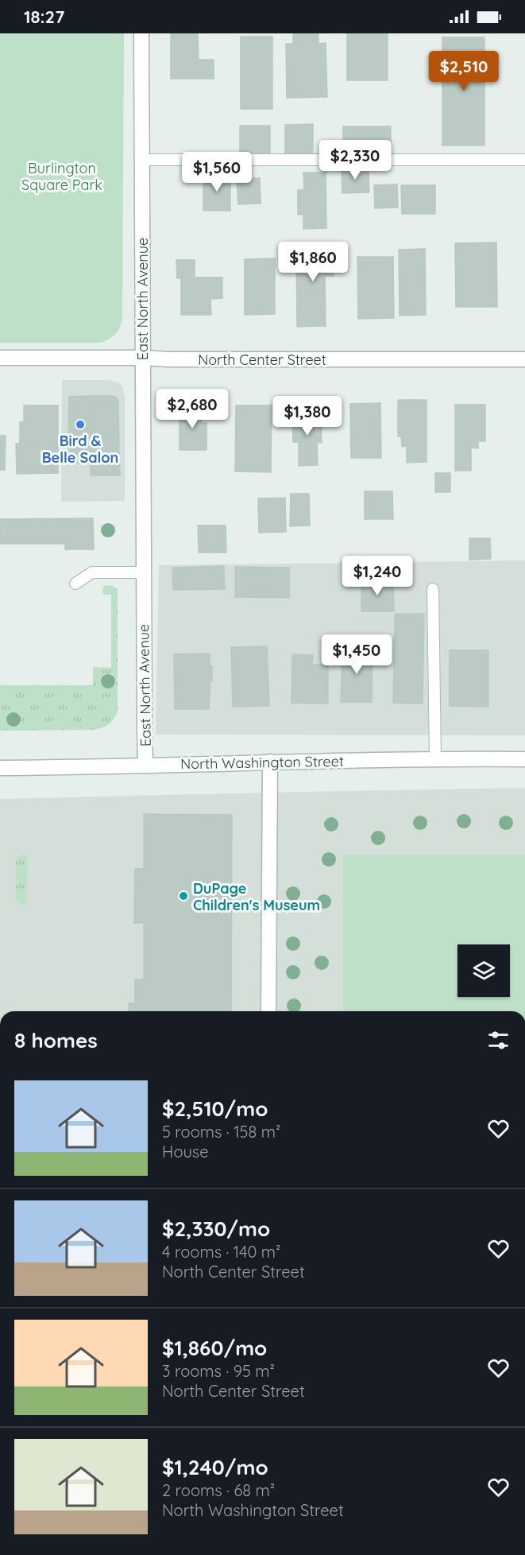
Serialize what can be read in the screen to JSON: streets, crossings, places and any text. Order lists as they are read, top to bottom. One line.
{"streets":{"street":["East North Avenue","North Center Street","North Washington Street"]},"crossings":[["East North Avenue","North Center Street"],["East North Avenue","North Washington Street"]],"parks":["Burlington Square Park"],"places":["Bird & Belle Salon","DuPage Children's Museum"],"page":{"status":"18:27","price":["$2,510","$2,330","$1,560","$1,860","$2,680","$1,380","$1,240","$1,450"],"heading":"8 homes","list":[{"name":"$2,510/mo","note":"5 rooms · 158 m² · House"},{"name":"$2,330/mo","note":"4 rooms · 140 m² · North Center Street"},{"name":"$1,860/mo","note":"3 rooms · 95 m² · North Center Street"},{"name":"$1,240/mo","note":"2 rooms · 68 m² · North Washington Street"}]}}
